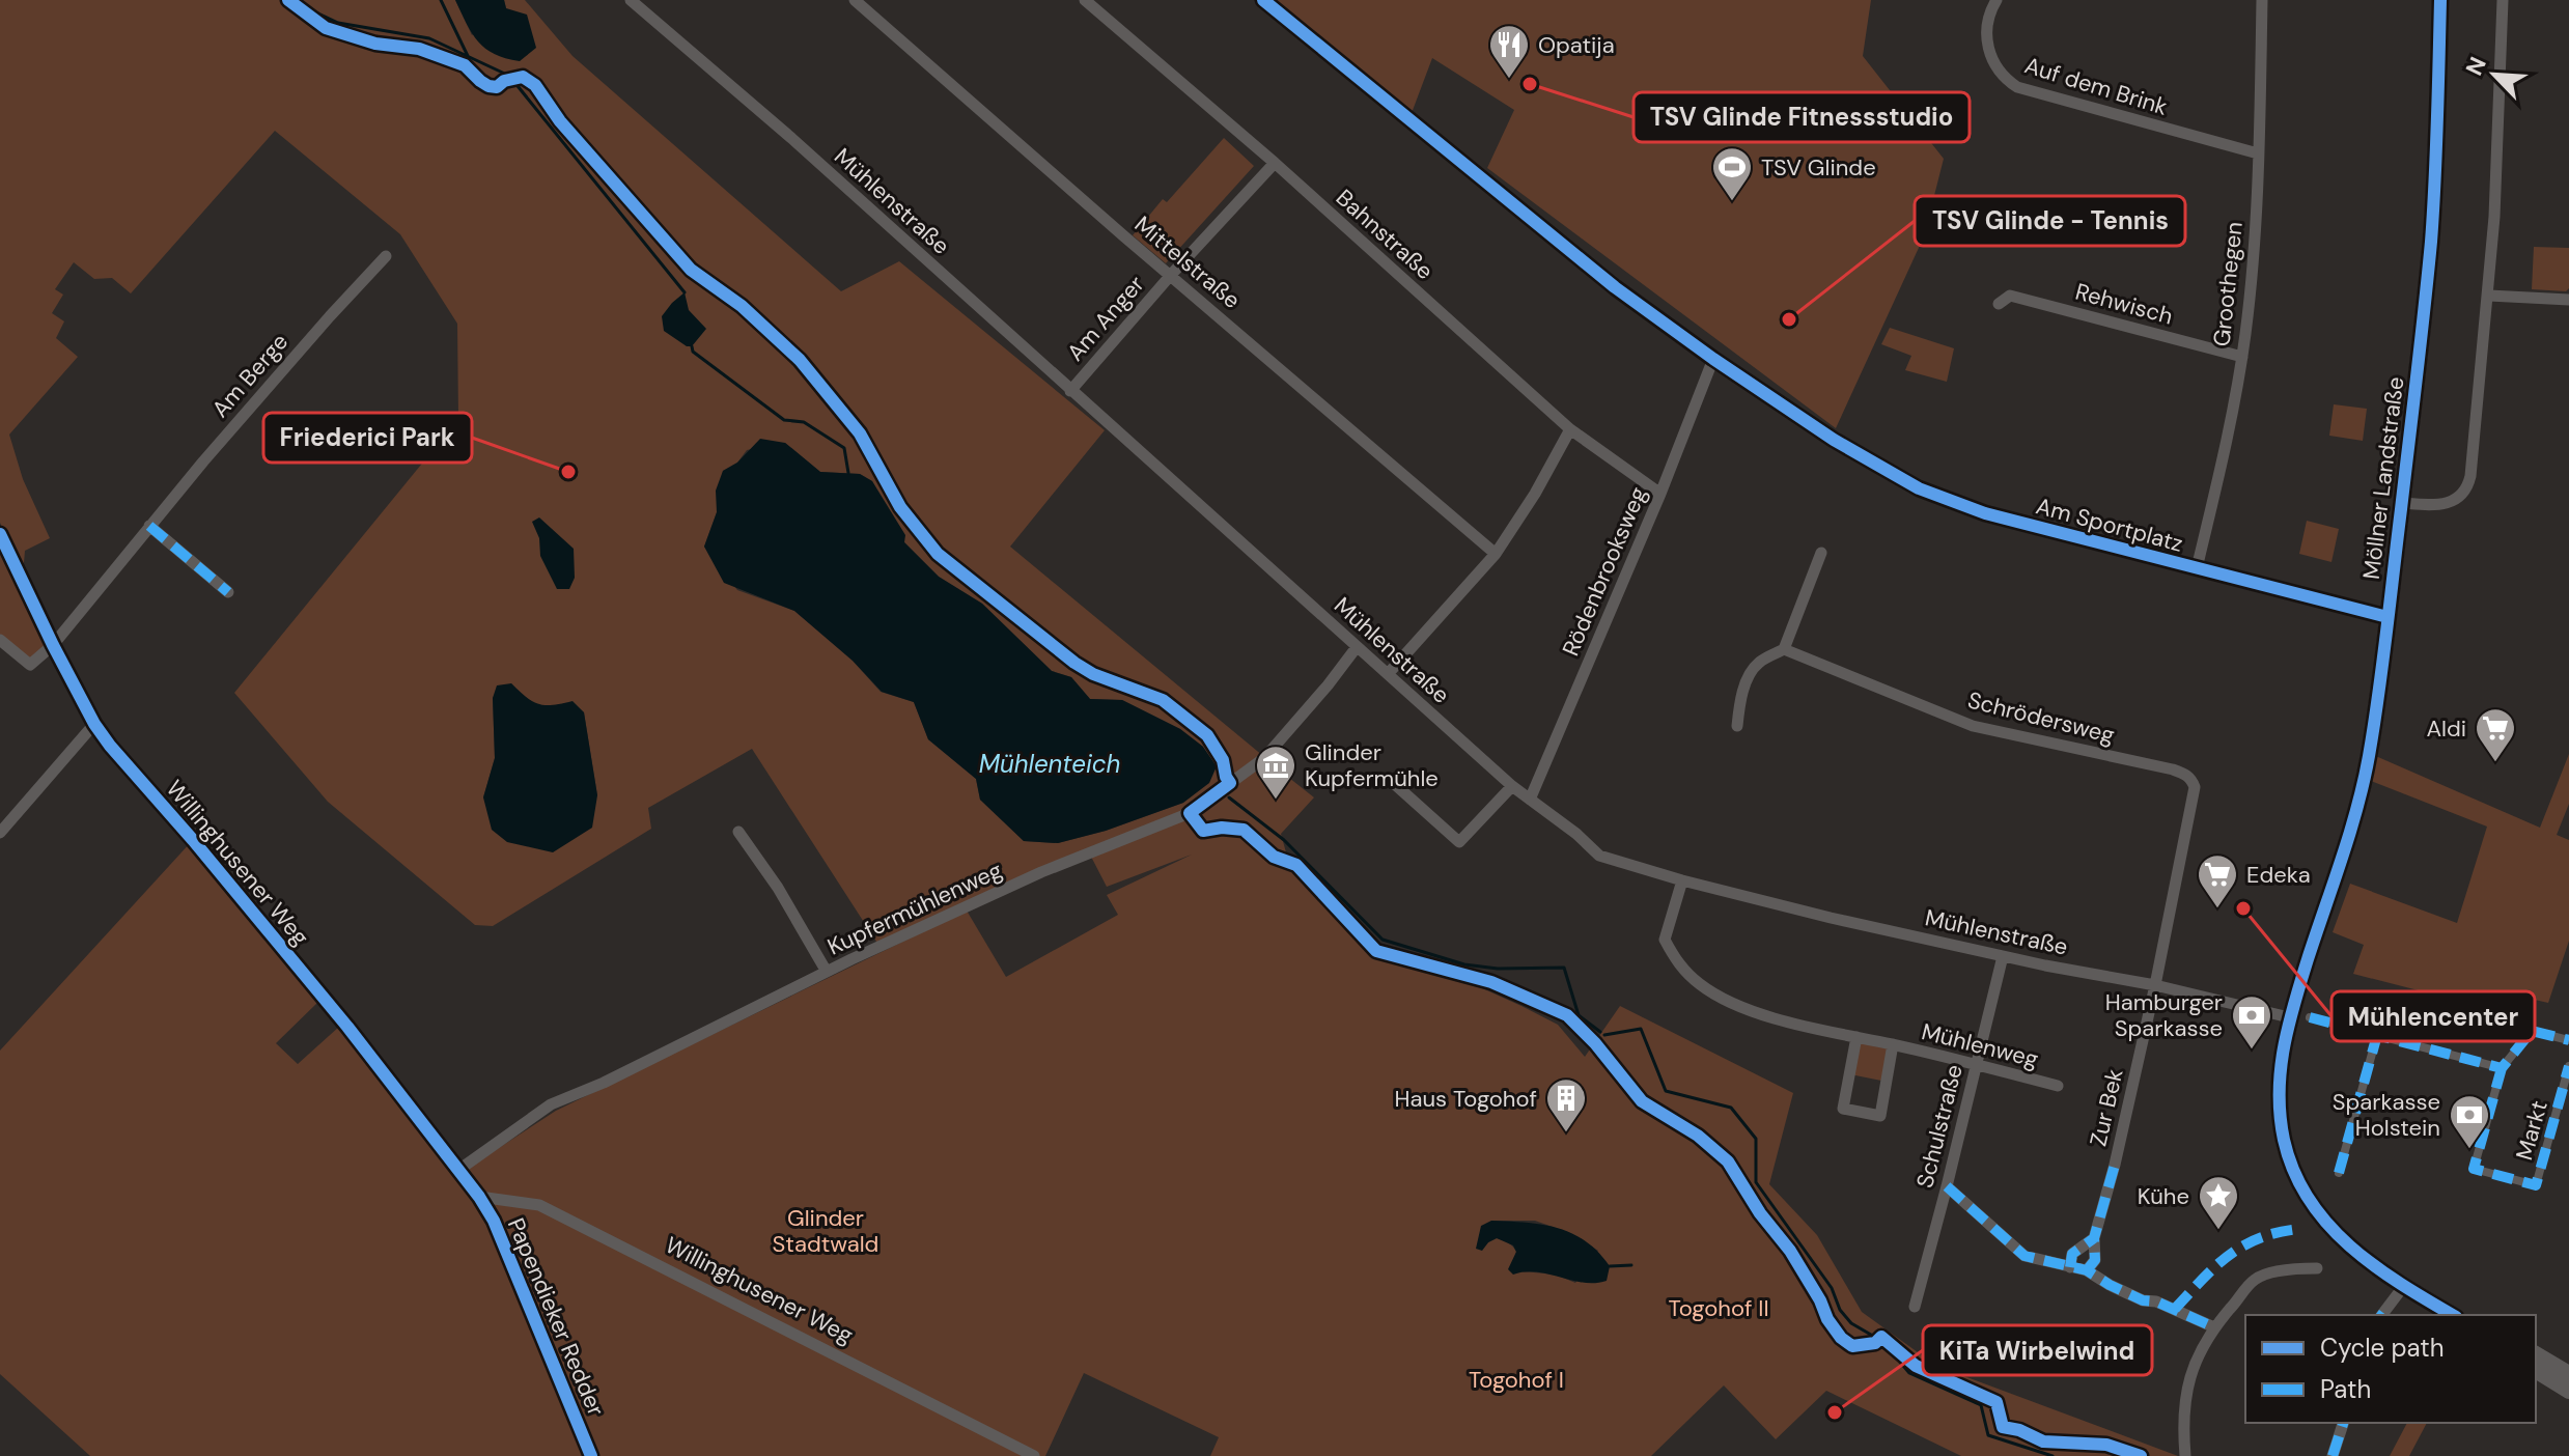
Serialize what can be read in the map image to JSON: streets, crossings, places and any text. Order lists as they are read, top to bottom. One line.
{"streets":{"main road":["Möllner Landstraße"],"street":["Auf dem Brink","Mühlenstraße","Bahnstraße","Mittelstraße","Groothegen","Rehwisch","Am Anger","Am Berge","Am Sportplatz","Rödenbrooksweg","Schrödersweg","Willinghusener Weg","Kupfermühlenweg","Mühlenweg","Zur Bek","Schulstraße","Markt","Papendieker Redder"]},"crossings":[["Auf dem Brink","Groothegen"],["Mühlenstraße","Am Anger"],["Mühlenstraße","Möllner Landstraße"],["Mühlenstraße","Rödenbrooksweg"],["Mühlenstraße","Schrödersweg"],["Mühlenstraße","Kupfermühlenweg"],["Mühlenstraße","Mühlenweg"],["Mühlenstraße","Zur Bek"],["Mühlenstraße","Schulstraße"],["Bahnstraße","Am Anger"],["Bahnstraße","Rödenbrooksweg"],["Mittelstraße","Am Anger"],["Groothegen","Rehwisch"],["Groothegen","Am Sportplatz"],["Am Berge","Willinghusener Weg"],["Möllner Landstraße","Am Sportplatz"],["Am Sportplatz","Rödenbrooksweg"],["Schrödersweg","Zur Bek"],["Willinghusener Weg","Kupfermühlenweg"],["Willinghusener Weg","Papendieker Redder"],["Mühlenweg","Schulstraße"]],"water":["Mühlenteich"],"parks":["Glinder Stadtwald","Togohof II","Togohof I"],"places":{"restaurant":["Opatija"],"other":["TSV Glinde Fitnessstudio","TSV Glinde - Tennis","Friederici Park","Mühlencenter","KiTa Wirbelwind"],"sports":["TSV Glinde"],"supermarket":["Aldi","Edeka"],"museum":["Glinder Kupfermühle"],"bank":["Hamburger Sparkasse","Sparkasse Holstein"],"building":["Haus Togohof"],"place":["Kühe"]},"legend":["Cycle path","Path"],"north":"top left"}
